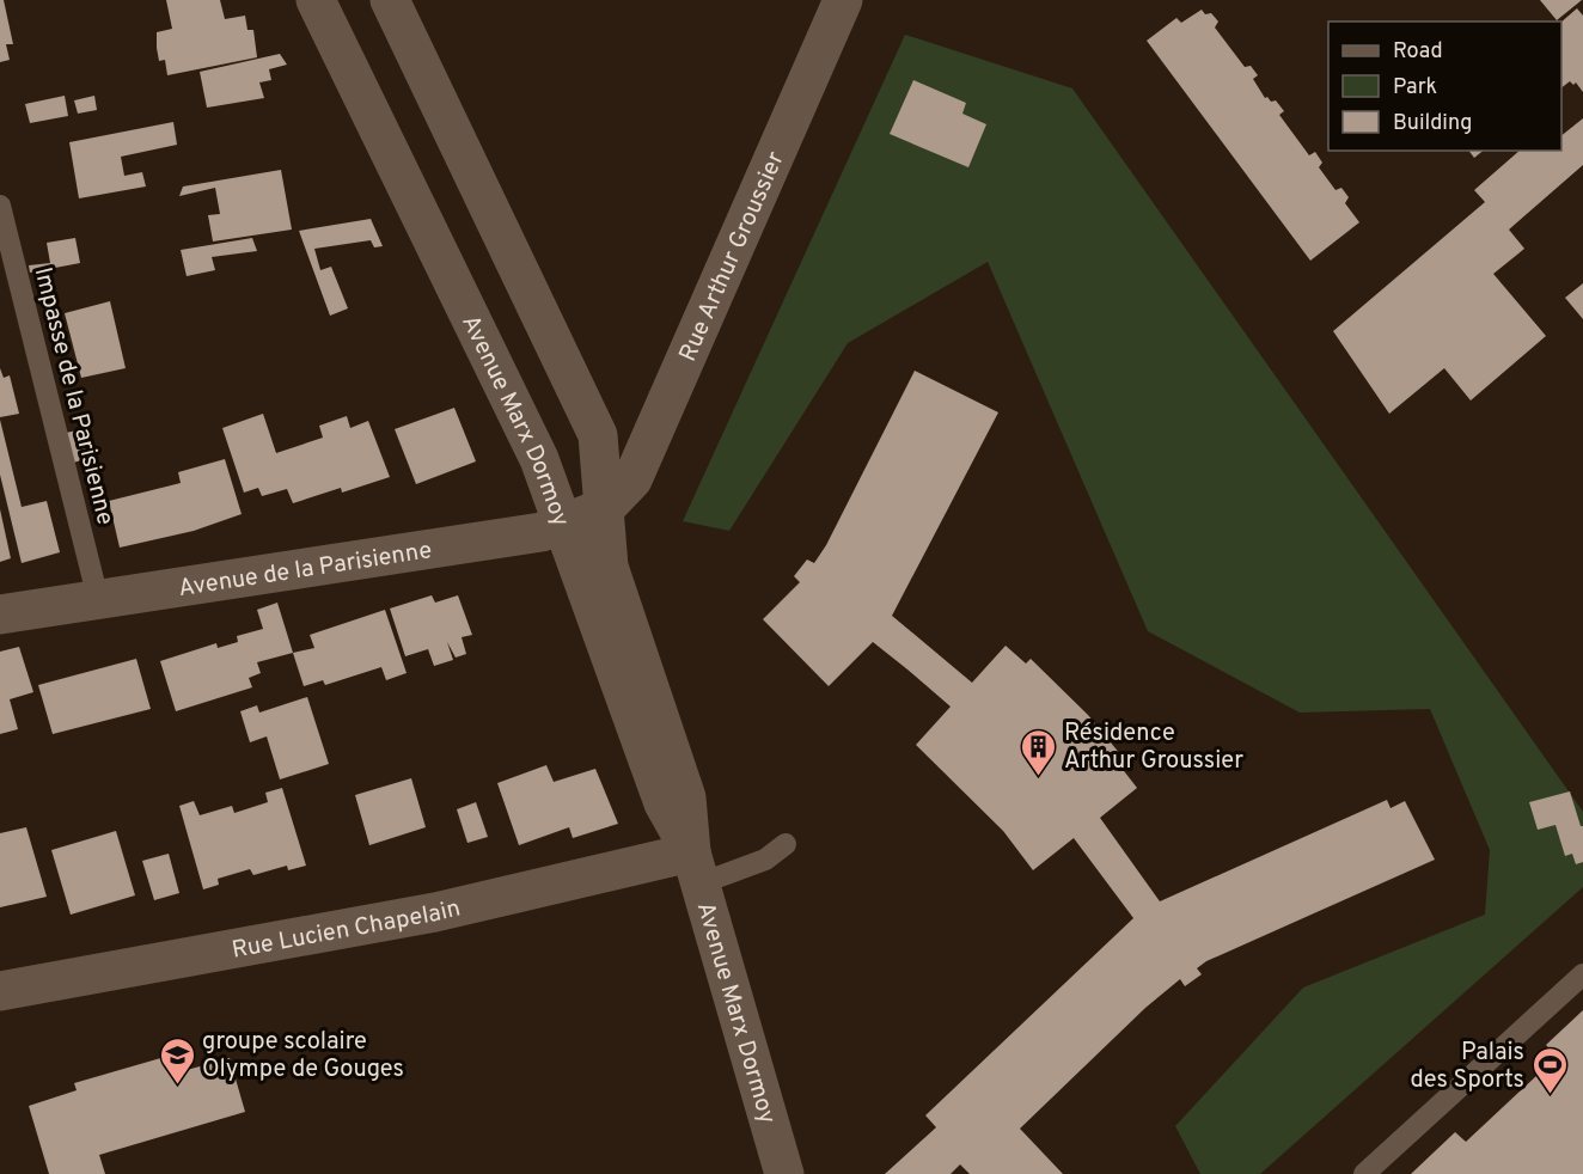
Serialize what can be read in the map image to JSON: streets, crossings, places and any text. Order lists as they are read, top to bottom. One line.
{"streets":{"street":["Rue Arthur Groussier","Avenue Marx Dormoy","Avenue de la Parisienne","Rue Lucien Chapelain"],"lane":["Impasse de la Parisienne"]},"crossings":[["Rue Arthur Groussier","Avenue Marx Dormoy"],["Rue Arthur Groussier","Avenue de la Parisienne"],["Impasse de la Parisienne","Avenue de la Parisienne"],["Avenue Marx Dormoy","Avenue de la Parisienne"],["Avenue Marx Dormoy","Rue Lucien Chapelain"]],"places":{"building":["Résidence Arthur Groussier"],"school or university":["groupe scolaire Olympe de Gouges"],"sports":["Palais des Sports"]},"legend":["Road","Park","Building"]}
